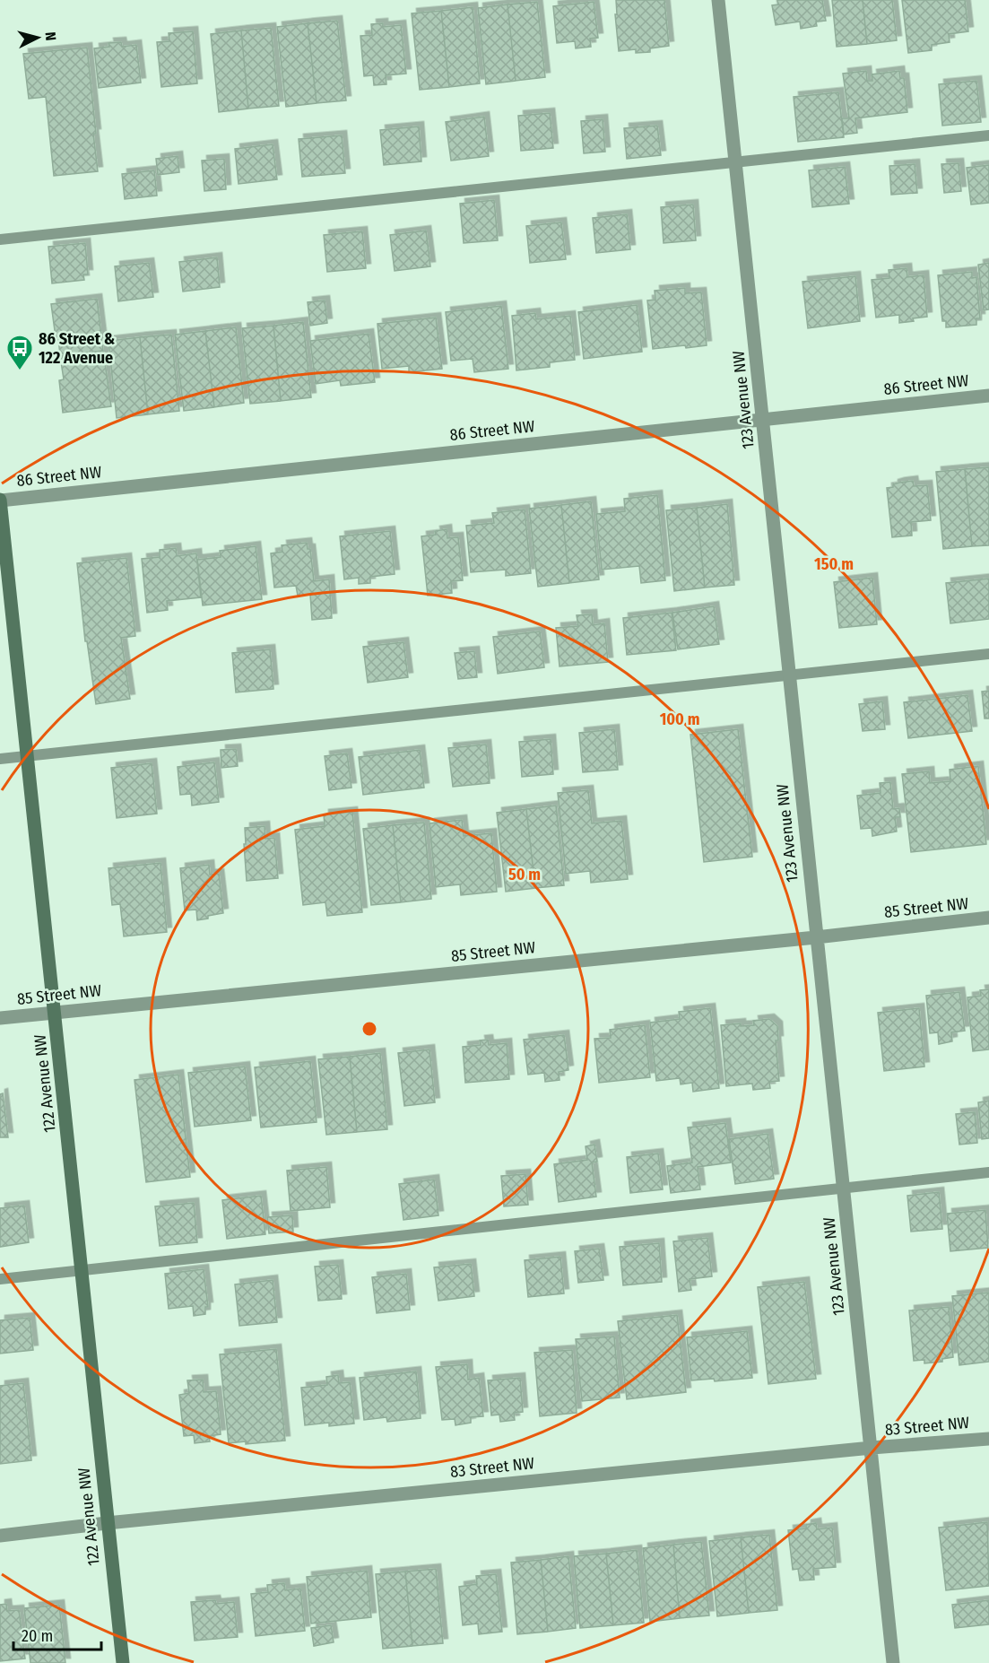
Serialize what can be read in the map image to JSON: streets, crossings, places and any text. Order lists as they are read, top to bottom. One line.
{"streets":{"street":["86 Street NW","123 Avenue NW","85 Street NW","122 Avenue NW","83 Street NW"]},"crossings":[["86 Street NW","123 Avenue NW"],["86 Street NW","122 Avenue NW"],["123 Avenue NW","85 Street NW"],["123 Avenue NW","83 Street NW"],["85 Street NW","122 Avenue NW"],["122 Avenue NW","83 Street NW"]],"places":{"bus stop":["86 Street & 122 Avenue"]},"scale_bar":"20 m","north":"right","rings":["150 m","100 m","50 m"]}
